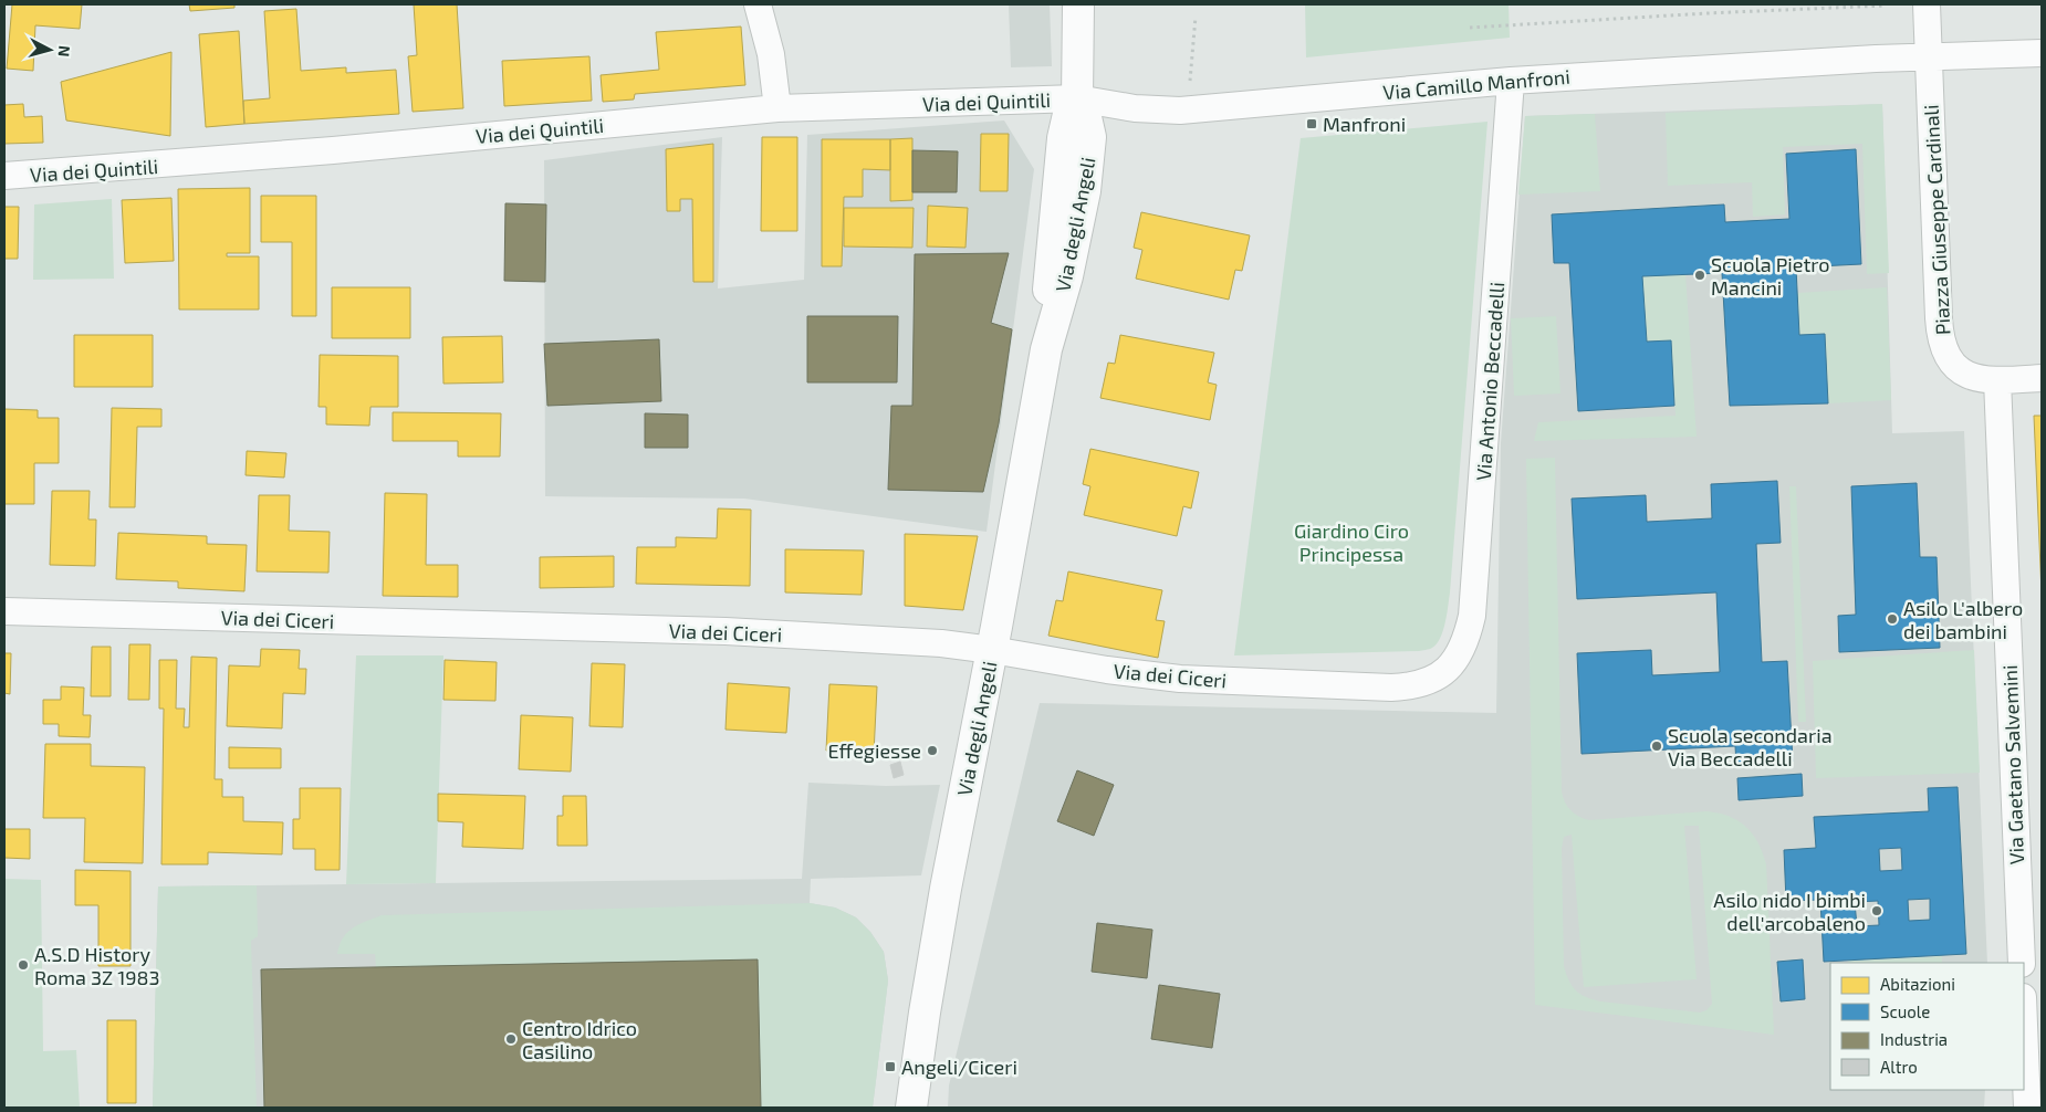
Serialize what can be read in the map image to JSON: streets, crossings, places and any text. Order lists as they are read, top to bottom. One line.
{"streets":{"street":["Via Camillo Manfroni","Via dei Quintili","Piazza Giuseppe Cardinali","Via degli Angeli","Via Antonio Beccadelli","Via dei Ciceri","Via Gaetano Salvemini"]},"crossings":[["Via Camillo Manfroni","Via dei Quintili"],["Via Camillo Manfroni","Piazza Giuseppe Cardinali"],["Via Camillo Manfroni","Via degli Angeli"],["Via Camillo Manfroni","Via Antonio Beccadelli"],["Via dei Quintili","Via degli Angeli"],["Piazza Giuseppe Cardinali","Via Gaetano Salvemini"],["Via degli Angeli","Via dei Ciceri"],["Via Antonio Beccadelli","Via dei Ciceri"]],"parks":["Giardino Ciro Principessa"],"places":{"transit":["Manfroni","Angeli/Ciceri"],"other":["Scuola Pietro Mancini","Asilo L'albero dei bambini","Scuola secondaria Via Beccadelli","Effegiesse","Asilo nido I bimbi dell'arcobaleno","A.S.D History Roma 3Z 1983","Centro Idrico Casilino"]},"legend":["Abitazioni","Scuole","Industria","Altro"],"north":"right"}
